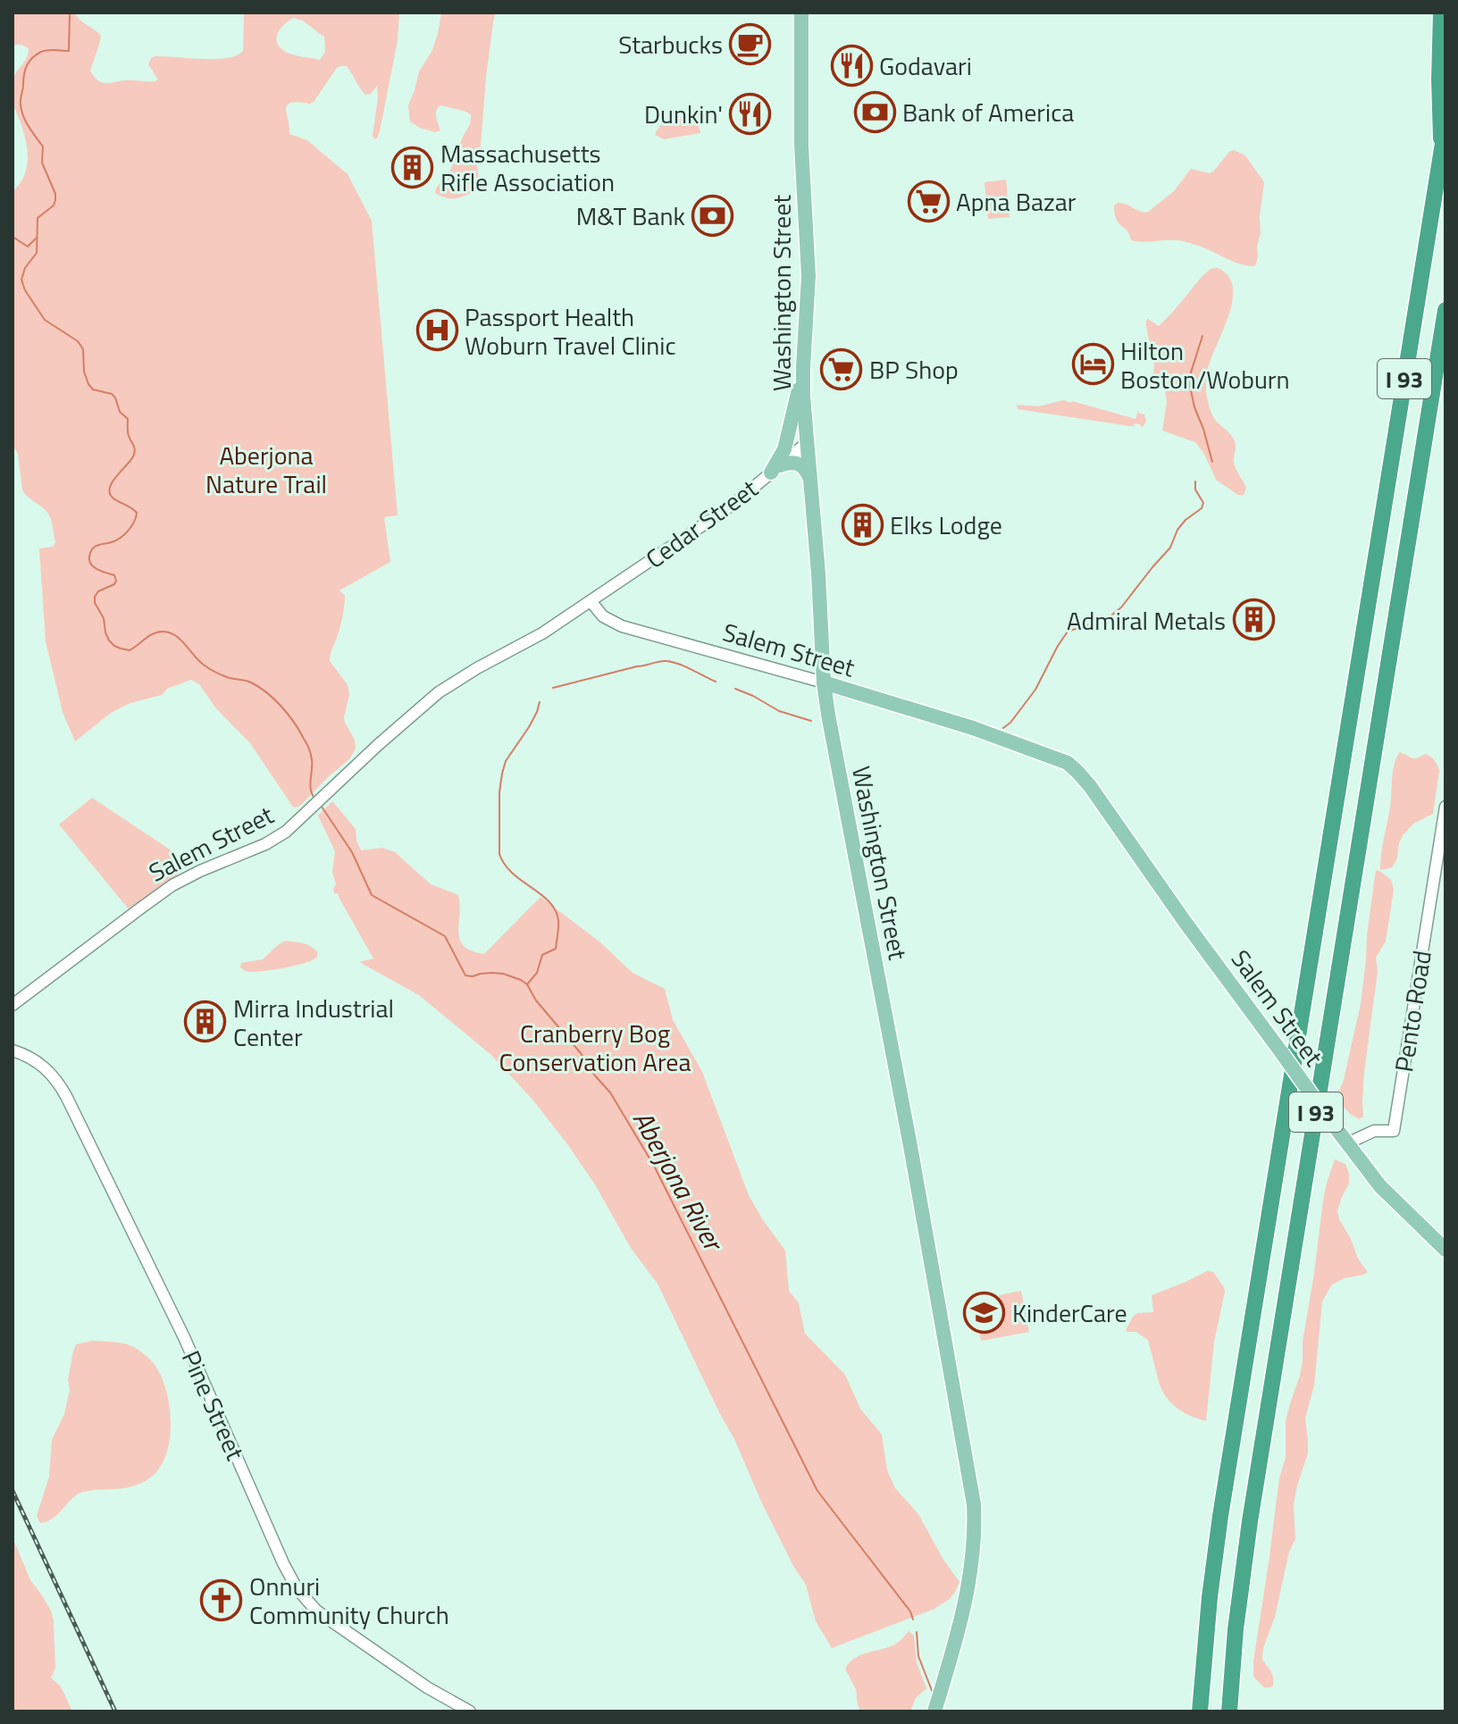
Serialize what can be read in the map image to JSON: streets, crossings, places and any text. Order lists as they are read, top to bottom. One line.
{"streets":{"highway":["I 93"],"main road":["Washington Street","Salem Street"],"street":["Cedar Street","Pento Road","Pine Street"]},"crossings":[["Washington Street","Cedar Street"],["Washington Street","Salem Street"],["Cedar Street","Salem Street"],["Salem Street","Pento Road"]],"water":["Aberjona River"],"parks":["Aberjona Nature Trail","Cranberry Bog Conservation Area"],"places":{"cafe":["Starbucks"],"restaurant":["Godavari","Dunkin'"],"bank":["Bank of America","M&T Bank"],"building":["Massachusetts Rifle Association","Elks Lodge","Admiral Metals","Mirra Industrial Center"],"supermarket":["Apna Bazar","BP Shop"],"hospital":["Passport Health Woburn Travel Clinic"],"hotel":["Hilton Boston/Woburn"],"school or university":["KinderCare"],"church":["Onnuri Community Church"]}}
